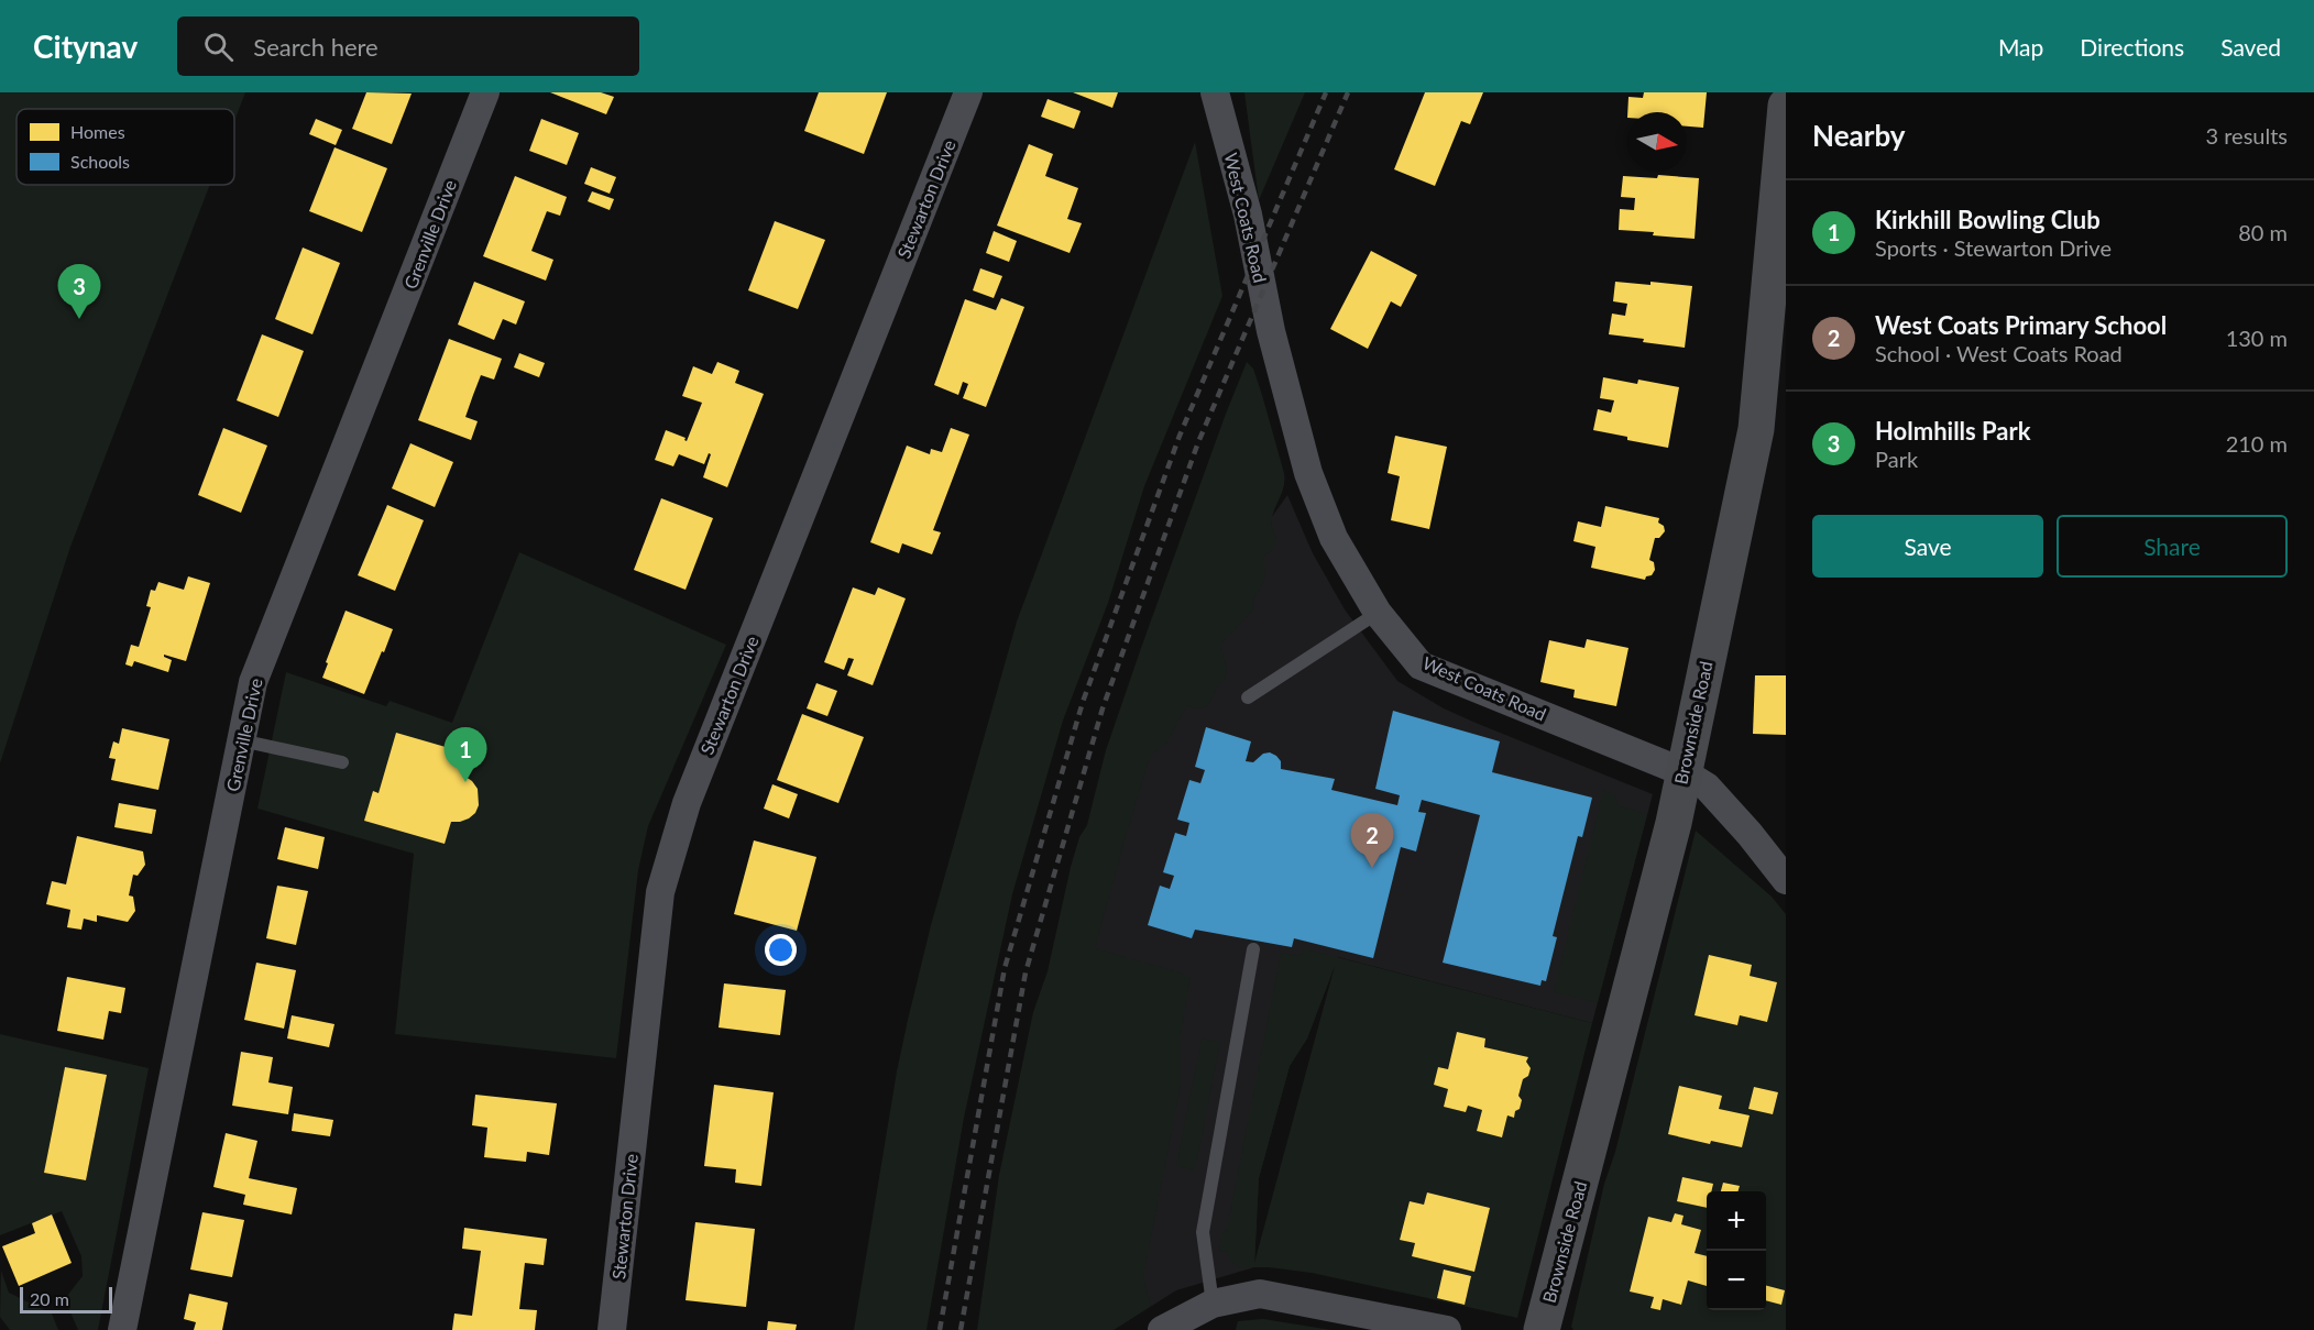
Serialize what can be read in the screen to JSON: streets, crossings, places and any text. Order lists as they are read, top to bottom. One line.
{"streets":{"street":["Stewarton Drive","West Coats Road","Grenville Drive","Brownside Road"]},"crossings":[["West Coats Road","Brownside Road"]],"legend":["Homes","Schools"],"scale_bar":"20 m","north":"right","page":{"header":"Citynav","search":"Search here","nav":["Map","Directions","Saved"],"heading":["Nearby","3 results"],"list":[{"mark":"1","name":"Kirkhill Bowling Club","note":"Sports · Stewarton Drive","value":"80 m"},{"mark":"2","name":"West Coats Primary School","note":"School · West Coats Road","value":"130 m"},{"mark":"3","name":"Holmhills Park","note":"Park","value":"210 m"}],"pins":["3","1","2"],"buttons":["Save","Share"],"map_buttons":["+","−"],"scale":"20 m"}}
